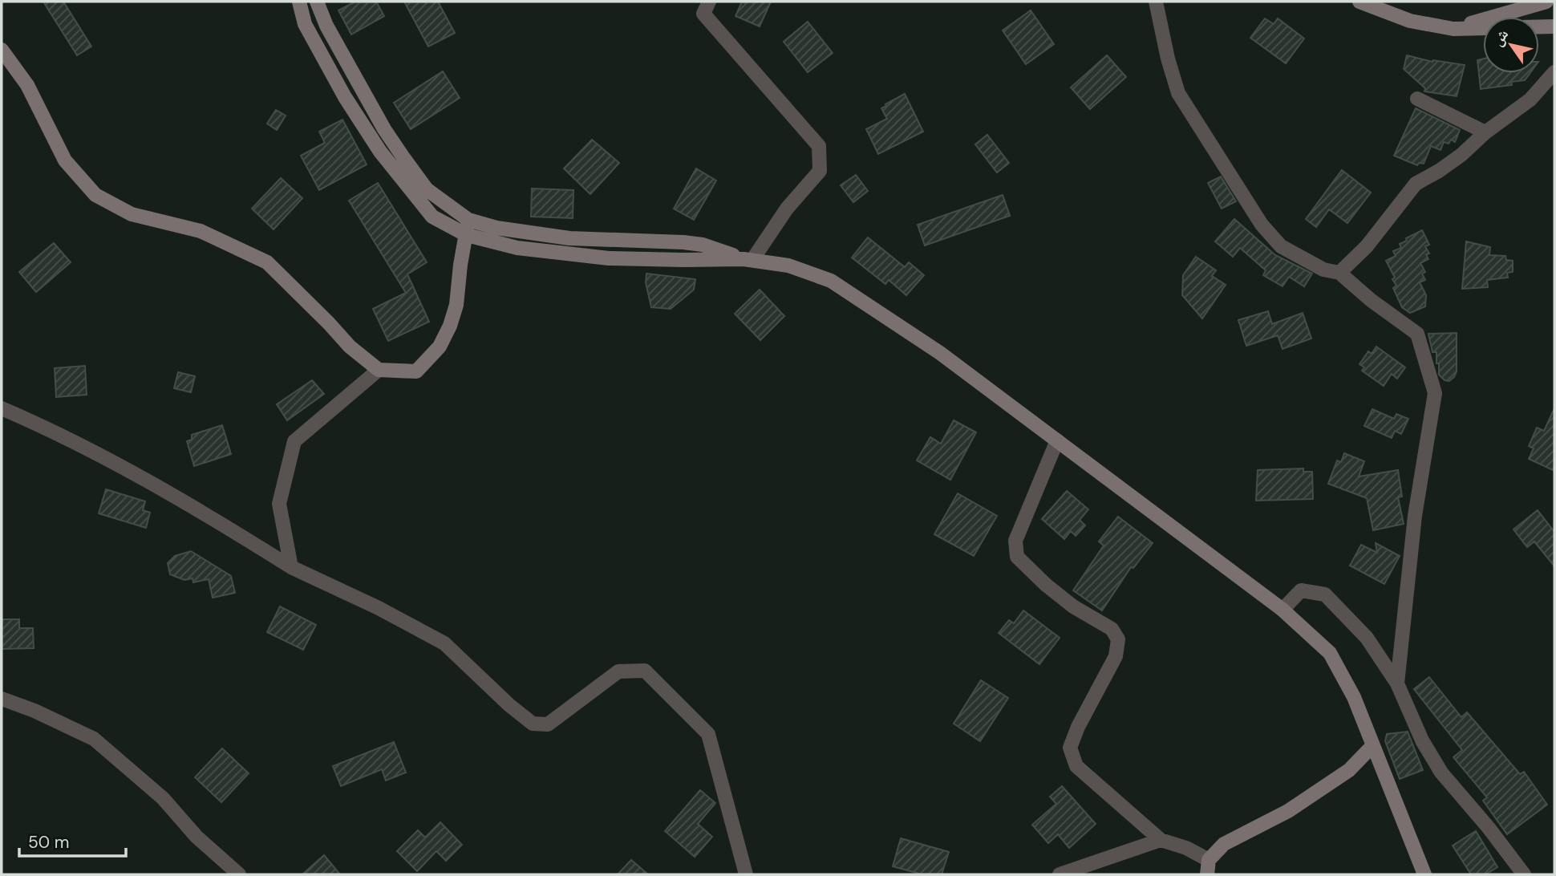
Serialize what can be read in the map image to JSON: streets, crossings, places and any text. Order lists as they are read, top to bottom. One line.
{"scale_bar":"50 m","north":"top left"}
